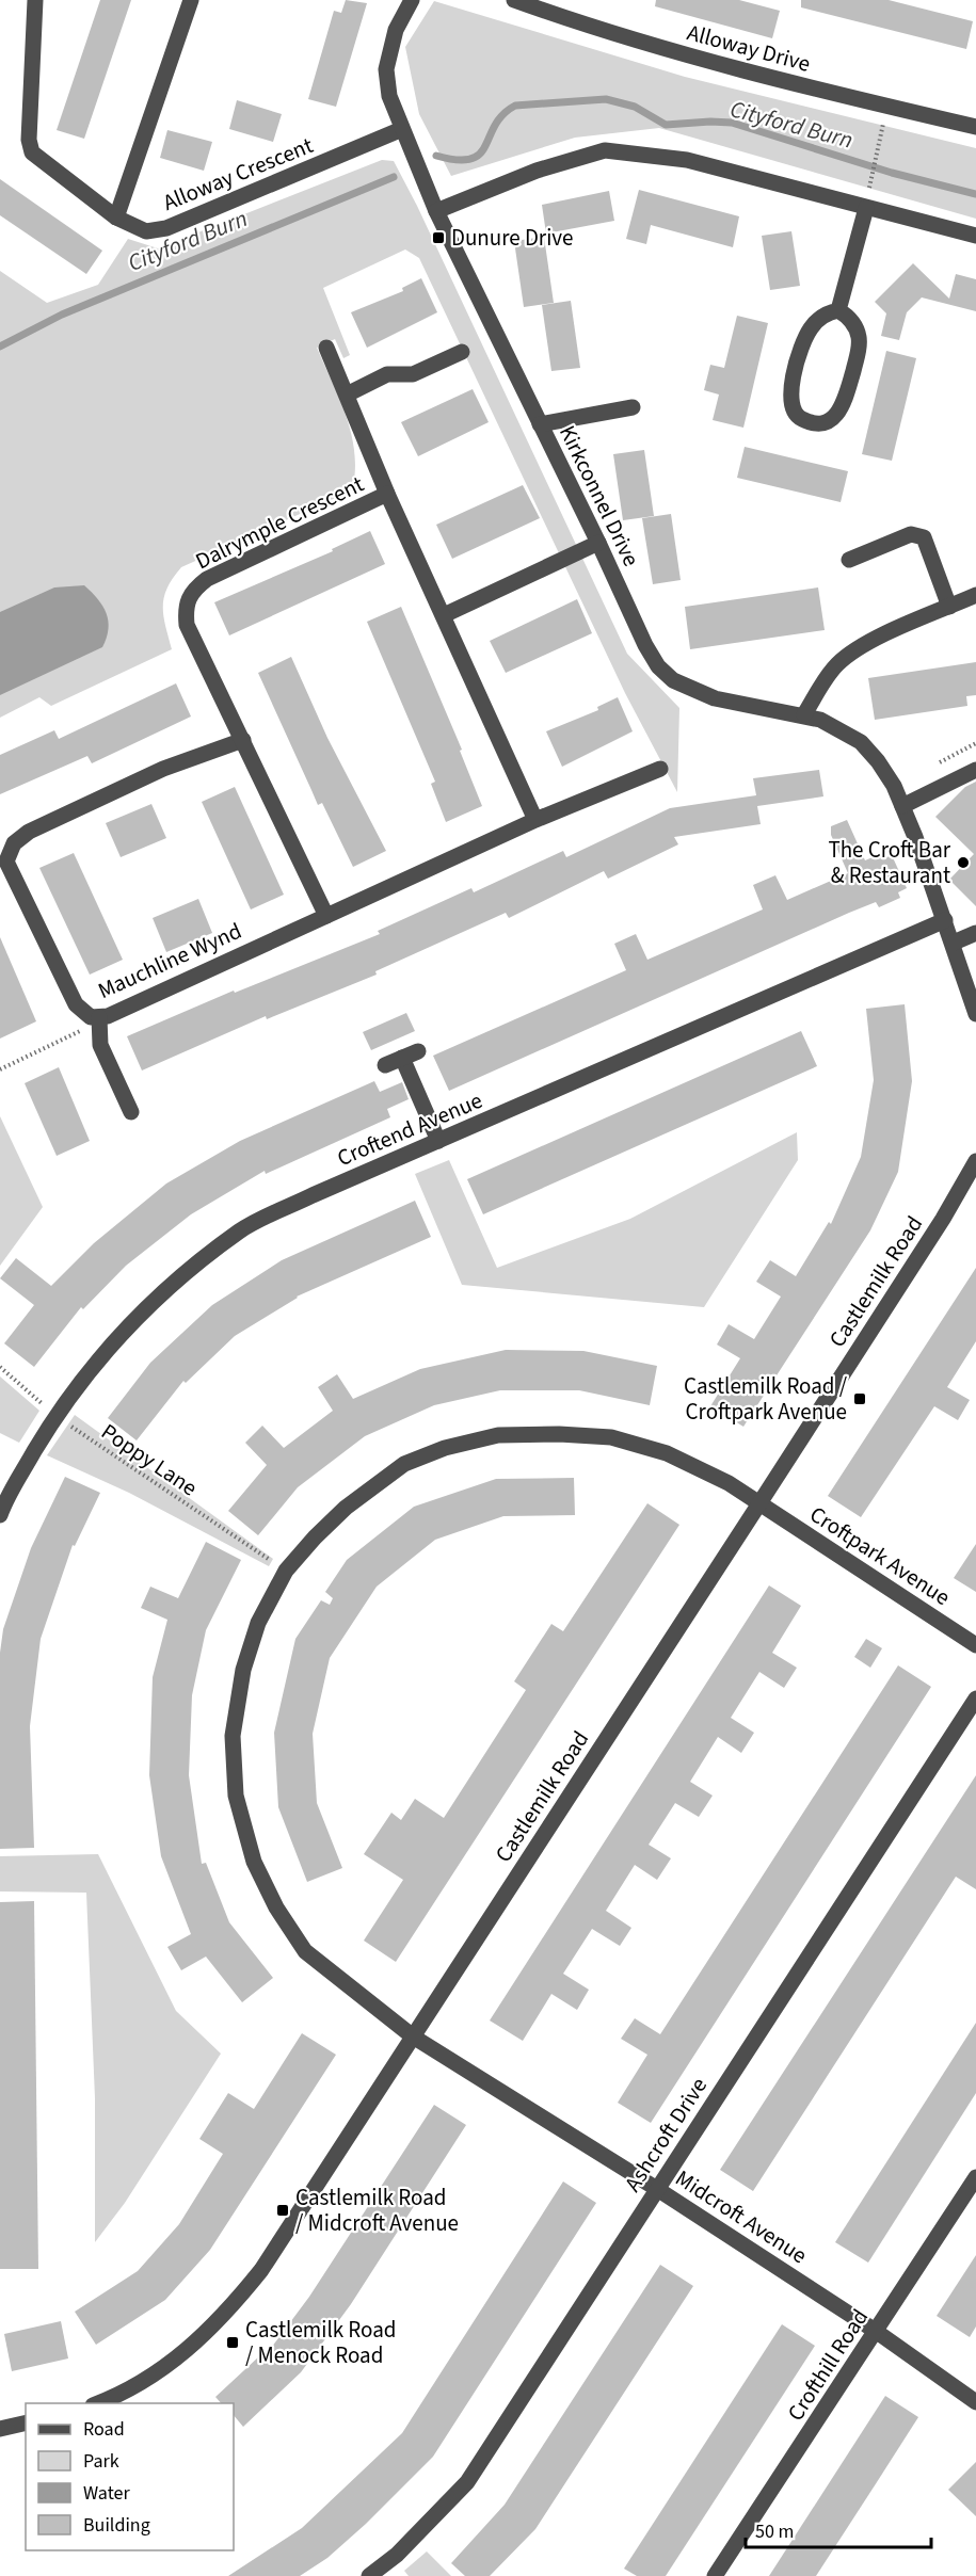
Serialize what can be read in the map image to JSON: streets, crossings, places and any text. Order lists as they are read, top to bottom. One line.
{"streets":{"street":["Alloway Drive","Alloway Crescent","Kirkconnel Drive","Dalrymple Crescent","Mauchline Wynd","Croftend Avenue","Castlemilk Road","Croftpark Avenue","Ashcroft Drive","Midcroft Avenue","Crofthill Road"],"path":["Poppy Lane"]},"crossings":[["Alloway Crescent","Kirkconnel Drive"],["Kirkconnel Drive","Croftend Avenue"],["Dalrymple Crescent","Mauchline Wynd"],["Croftend Avenue","Poppy Lane"],["Castlemilk Road","Croftpark Avenue"],["Castlemilk Road","Midcroft Avenue"],["Poppy Lane","Croftpark Avenue"],["Poppy Lane","Midcroft Avenue"],["Croftpark Avenue","Midcroft Avenue"],["Ashcroft Drive","Midcroft Avenue"],["Midcroft Avenue","Crofthill Road"]],"water":["Cityford Burn"],"places":{"transit":["Dunure Drive","Castlemilk Road / Croftpark Avenue","Castlemilk Road / Midcroft Avenue","Castlemilk Road / Menock Road"],"other":["The Croft Bar & Restaurant"]},"legend":["Road","Park","Water","Building"],"scale_bar":"50 m"}
